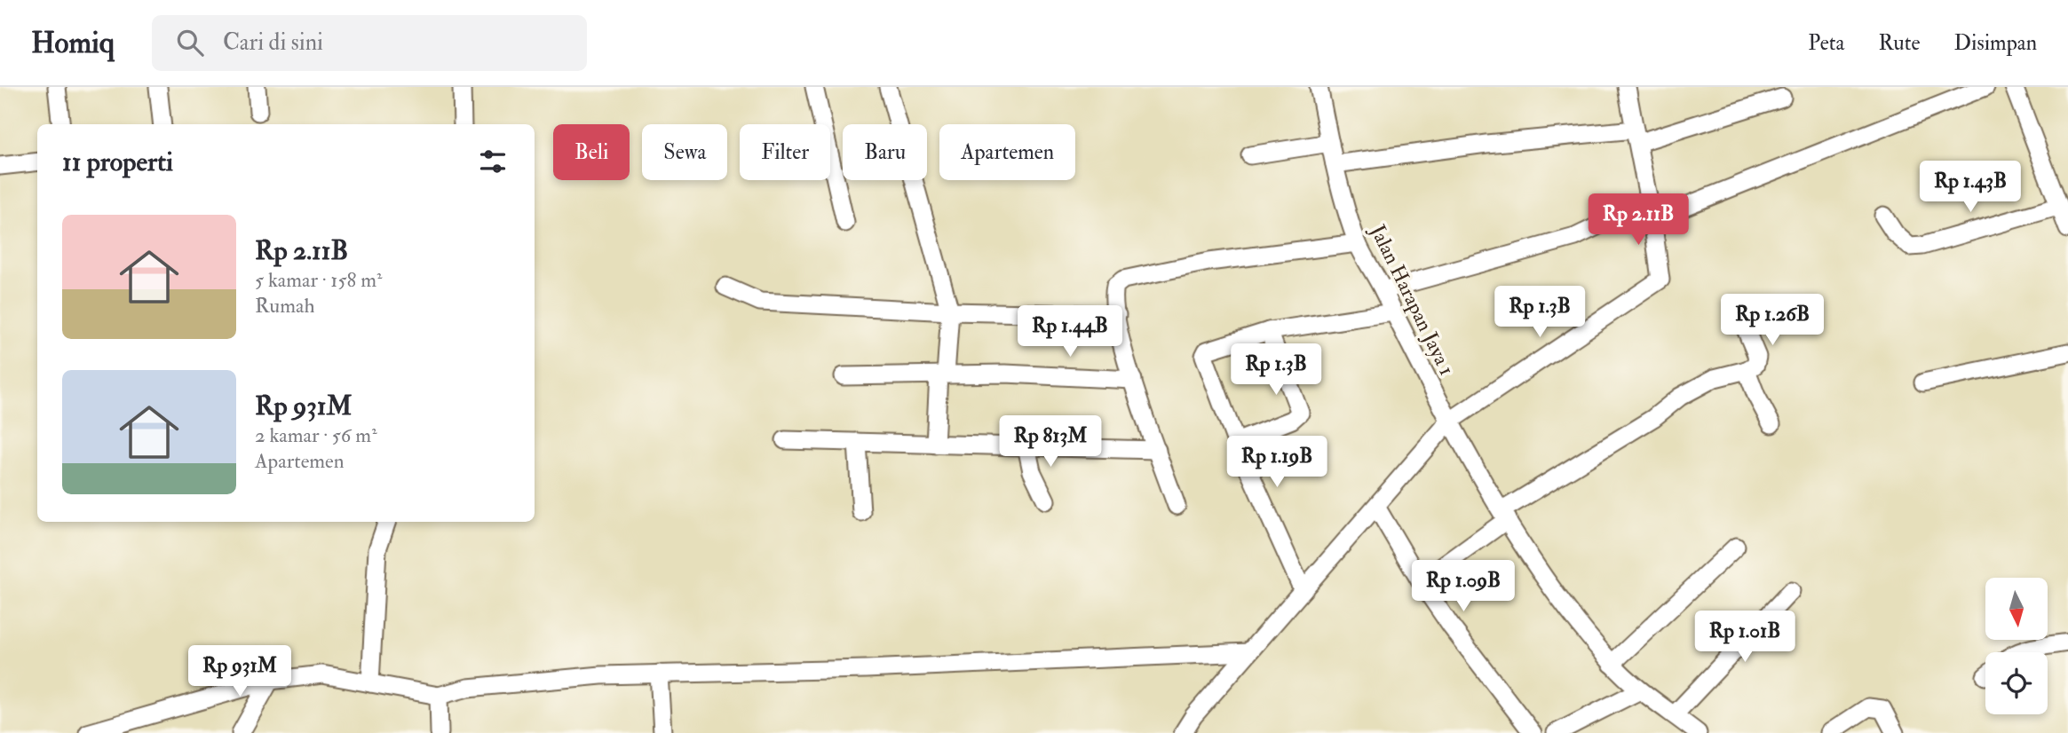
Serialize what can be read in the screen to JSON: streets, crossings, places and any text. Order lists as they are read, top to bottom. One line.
{"streets":{"street":["Jalan Harapan Jaya 1"]},"north":"bottom","page":{"header":"Homiq","search":"Cari di sini","nav":["Peta","Rute","Disimpan"],"chip":["Beli","Sewa","Filter","Baru","Apartemen"],"heading":"11 properti","price":["Rp 1.43B","Rp 2.11B","Rp 1.3B","Rp 1.26B","Rp 1.44B","Rp 1.3B","Rp 813M","Rp 1.19B","Rp 1.09B","Rp 1.01B","Rp 931M"],"list":[{"name":"Rp 2.11B","note":"5 kamar · 158 m² · Rumah"},{"name":"Rp 931M","note":"2 kamar · 56 m² · Apartemen"}]}}
